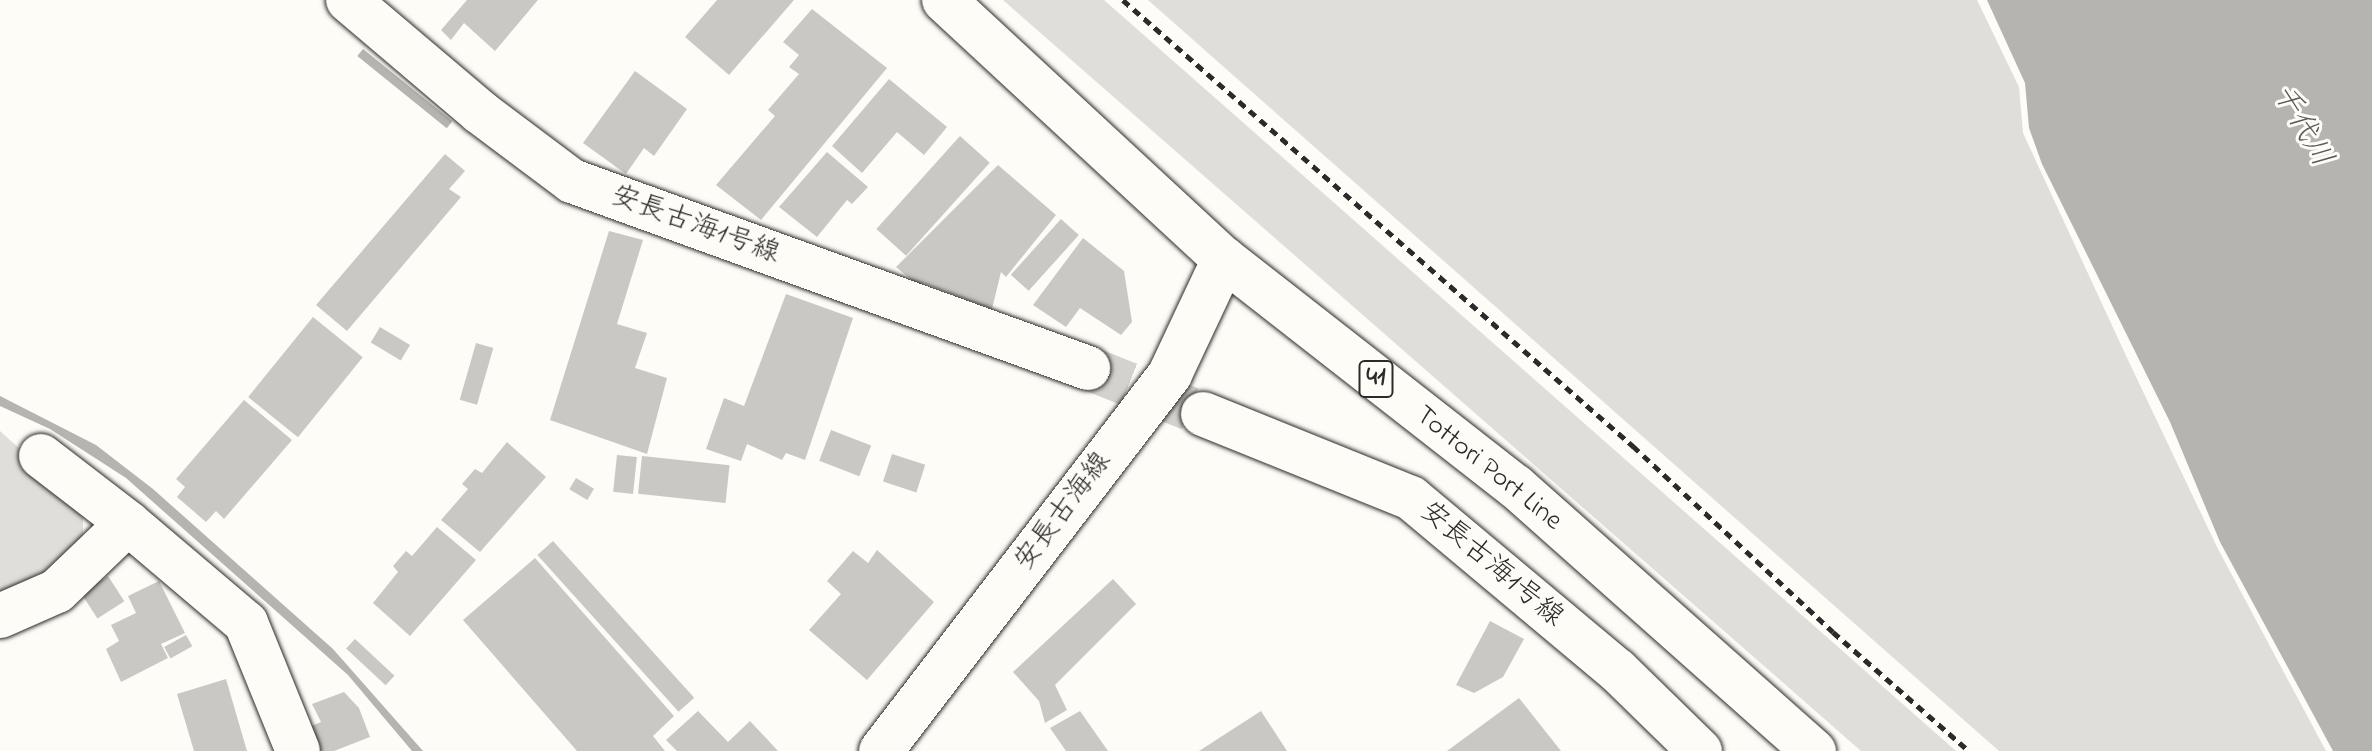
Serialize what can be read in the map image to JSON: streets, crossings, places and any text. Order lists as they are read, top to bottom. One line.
{"streets":{"street":["安長古海1号線","41","Tottori Port Line","安長古海線"]},"crossings":[["Tottori Port Line","安長古海線"]],"water":["千代川"]}
